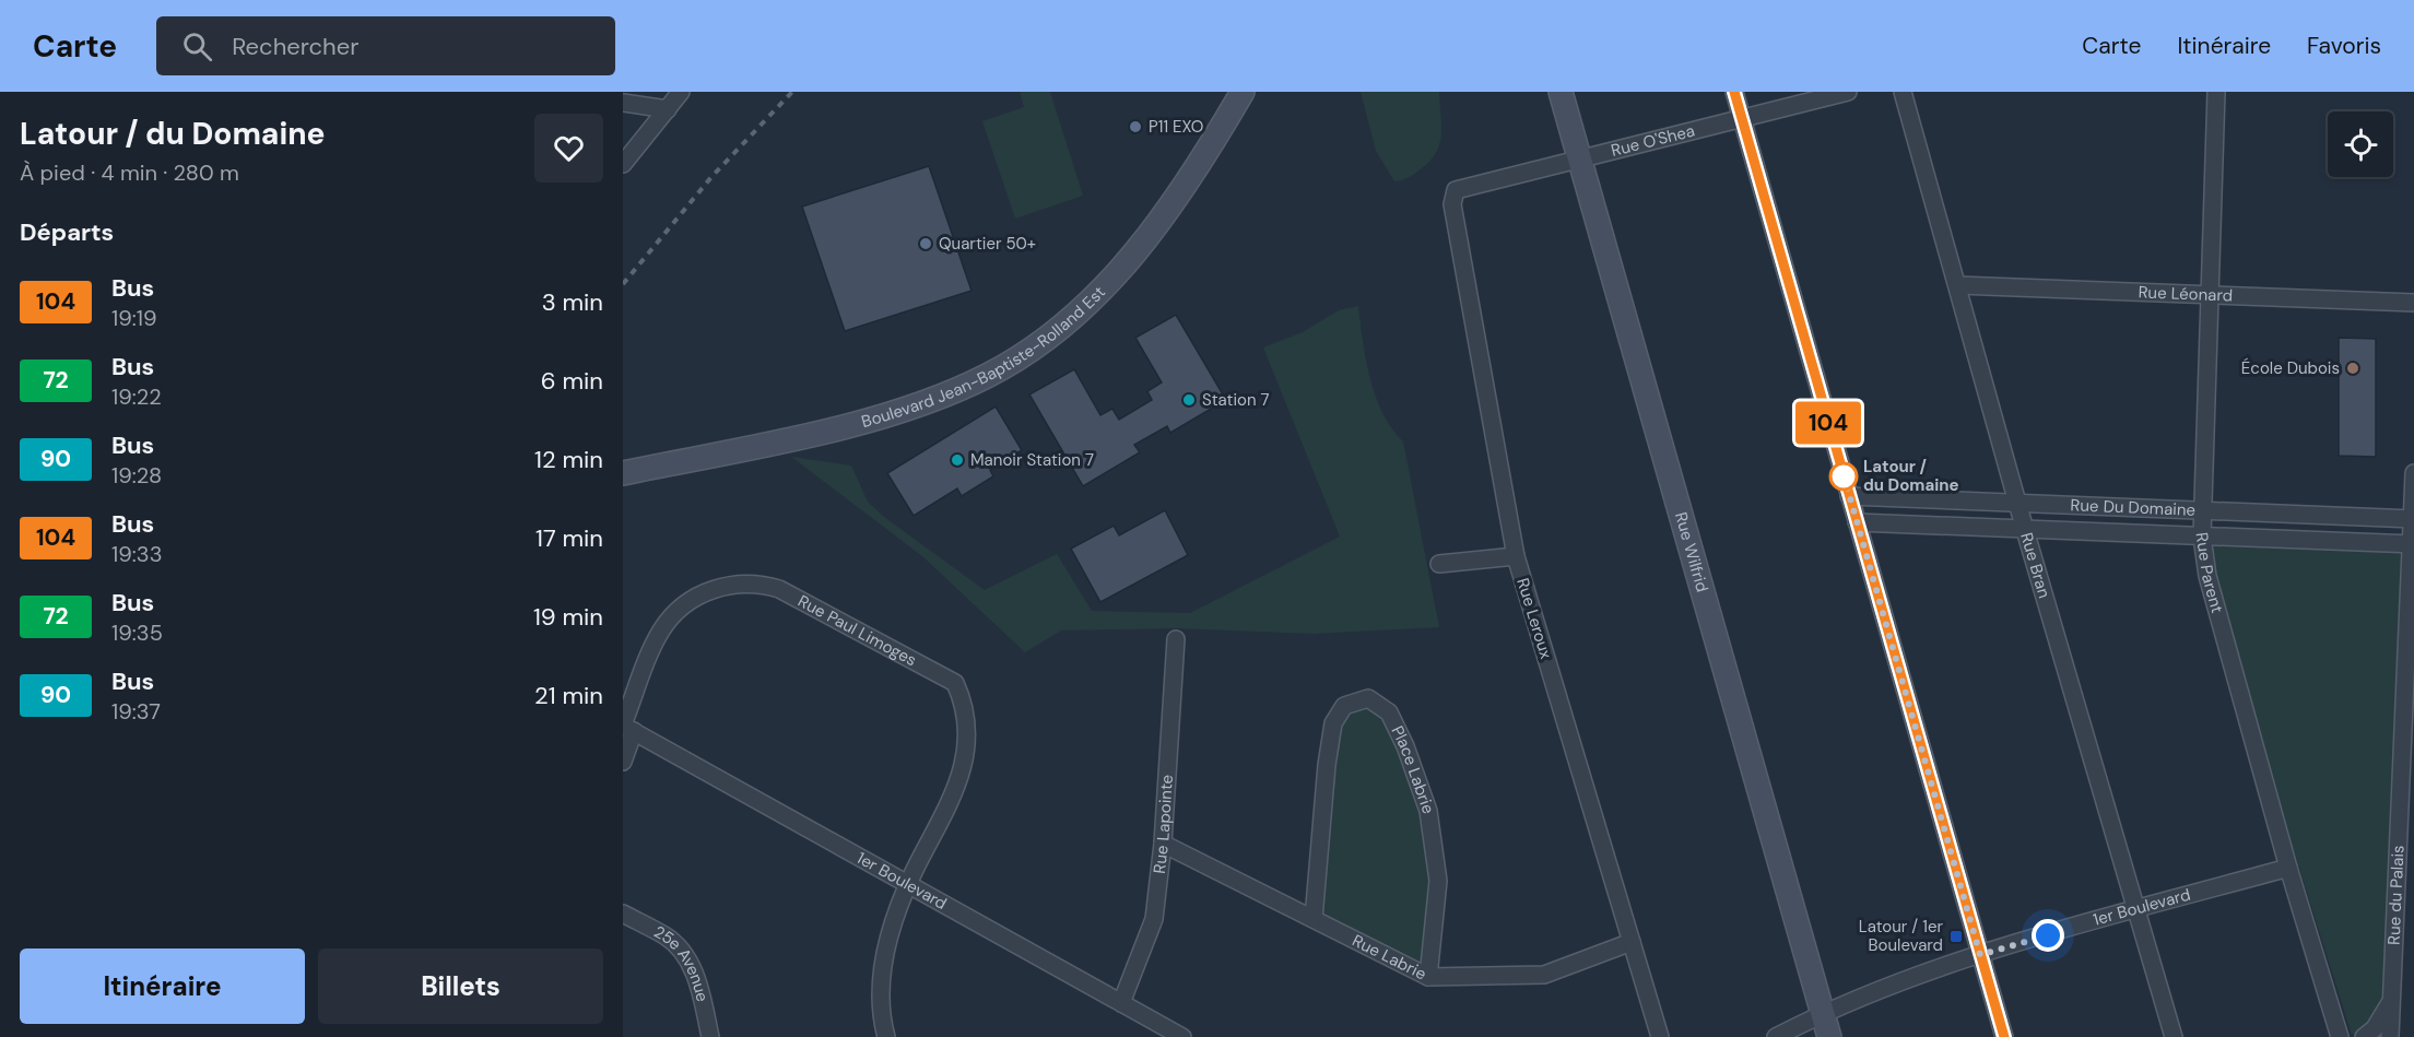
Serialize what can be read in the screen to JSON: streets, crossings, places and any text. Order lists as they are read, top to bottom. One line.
{"streets":{"street":["Rue O'Shea","Rue Léonard","Boulevard Jean-Baptiste-Rolland Est","Rue Du Domaine","Rue Wilfrid","Rue Bran","Rue Parent","Rue Leroux","Rue Paul Limoges","Place Labrie","Rue Lapointe","1er Boulevard","Rue du Palais","Rue Labrie","25e Avenue"]},"crossings":[["Rue O'Shea","Rue Wilfrid"],["Rue O'Shea","Rue Leroux"],["Rue Léonard","Rue Bran"],["Rue Léonard","Rue Parent"],["Rue Du Domaine","Rue Bran"],["Rue Du Domaine","Rue Parent"],["Rue Du Domaine","Rue du Palais"],["Rue Wilfrid","1er Boulevard"],["Rue Bran","1er Boulevard"],["Rue Parent","1er Boulevard"],["Rue Leroux","Rue Labrie"],["Rue Paul Limoges","1er Boulevard"],["Place Labrie","Rue Labrie"],["Rue Lapointe","1er Boulevard"],["Rue Lapointe","Rue Labrie"]],"places":{"other":["P11 EXO","Quartier 50+","École Dubois","Station 7","Manoir Station 7","Latour / du Domaine"],"transit":["Latour / 1er Boulevard"]},"lines":["bus line 104"],"page":{"header":"Carte","search":"Rechercher","nav":["Carte","Itinéraire","Favoris"],"heading":[["Latour / du Domaine","À pied · 4 min · 280 m"],"Départs"],"on_map":"104","list":[{"mark":"104","name":"Bus","note":"19:19","value":"3 min"},{"mark":"72","name":"Bus","note":"19:22","value":"6 min"},{"mark":"90","name":"Bus","note":"19:28","value":"12 min"},{"mark":"104","name":"Bus","note":"19:33","value":"17 min"},{"mark":"72","name":"Bus","note":"19:35","value":"19 min"},{"mark":"90","name":"Bus","note":"19:37","value":"21 min"}],"buttons":["Itinéraire","Billets"]}}
